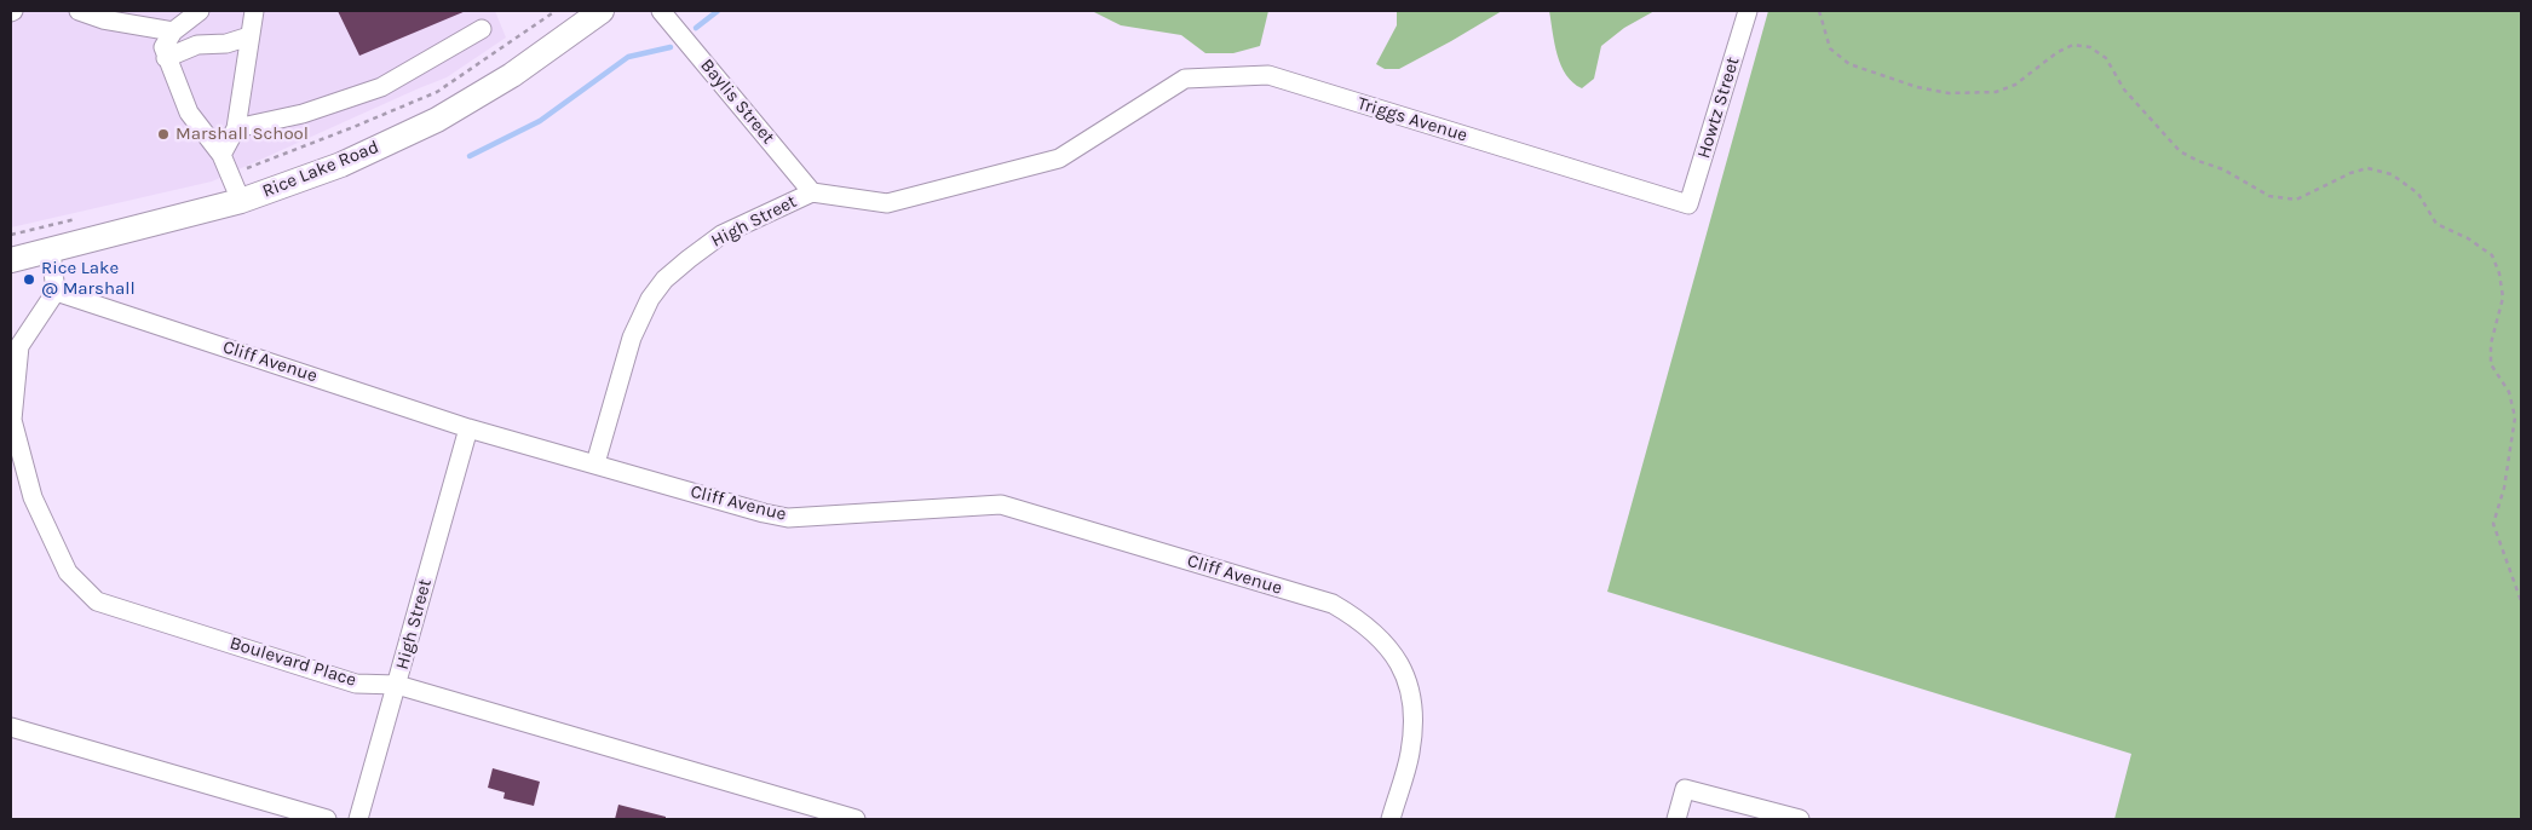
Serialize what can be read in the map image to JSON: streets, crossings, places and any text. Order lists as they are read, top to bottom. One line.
{"streets":{"main road":["Rice Lake Road"],"street":["Baylis Street","Howtz Street","Triggs Avenue","High Street","Cliff Avenue","Boulevard Place"]},"crossings":[["Baylis Street","High Street"],["Howtz Street","Triggs Avenue"],["Triggs Avenue","High Street"],["High Street","Cliff Avenue"],["High Street","Boulevard Place"],["Cliff Avenue","Boulevard Place"]],"places":["Marshall School","Rice Lake @ Marshall"]}
